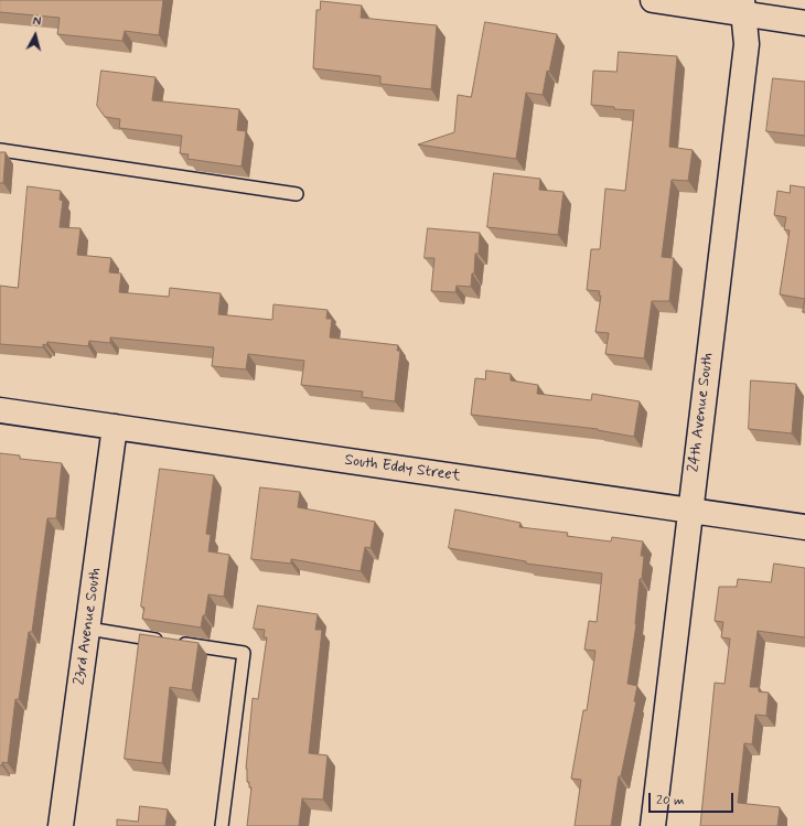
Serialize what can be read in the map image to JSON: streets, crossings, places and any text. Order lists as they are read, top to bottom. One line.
{"streets":{"street":["24th Avenue South","South Eddy Street","23rd Avenue South"]},"crossings":[["24th Avenue South","South Eddy Street"],["South Eddy Street","23rd Avenue South"]],"scale_bar":"20 m","north":"top"}
